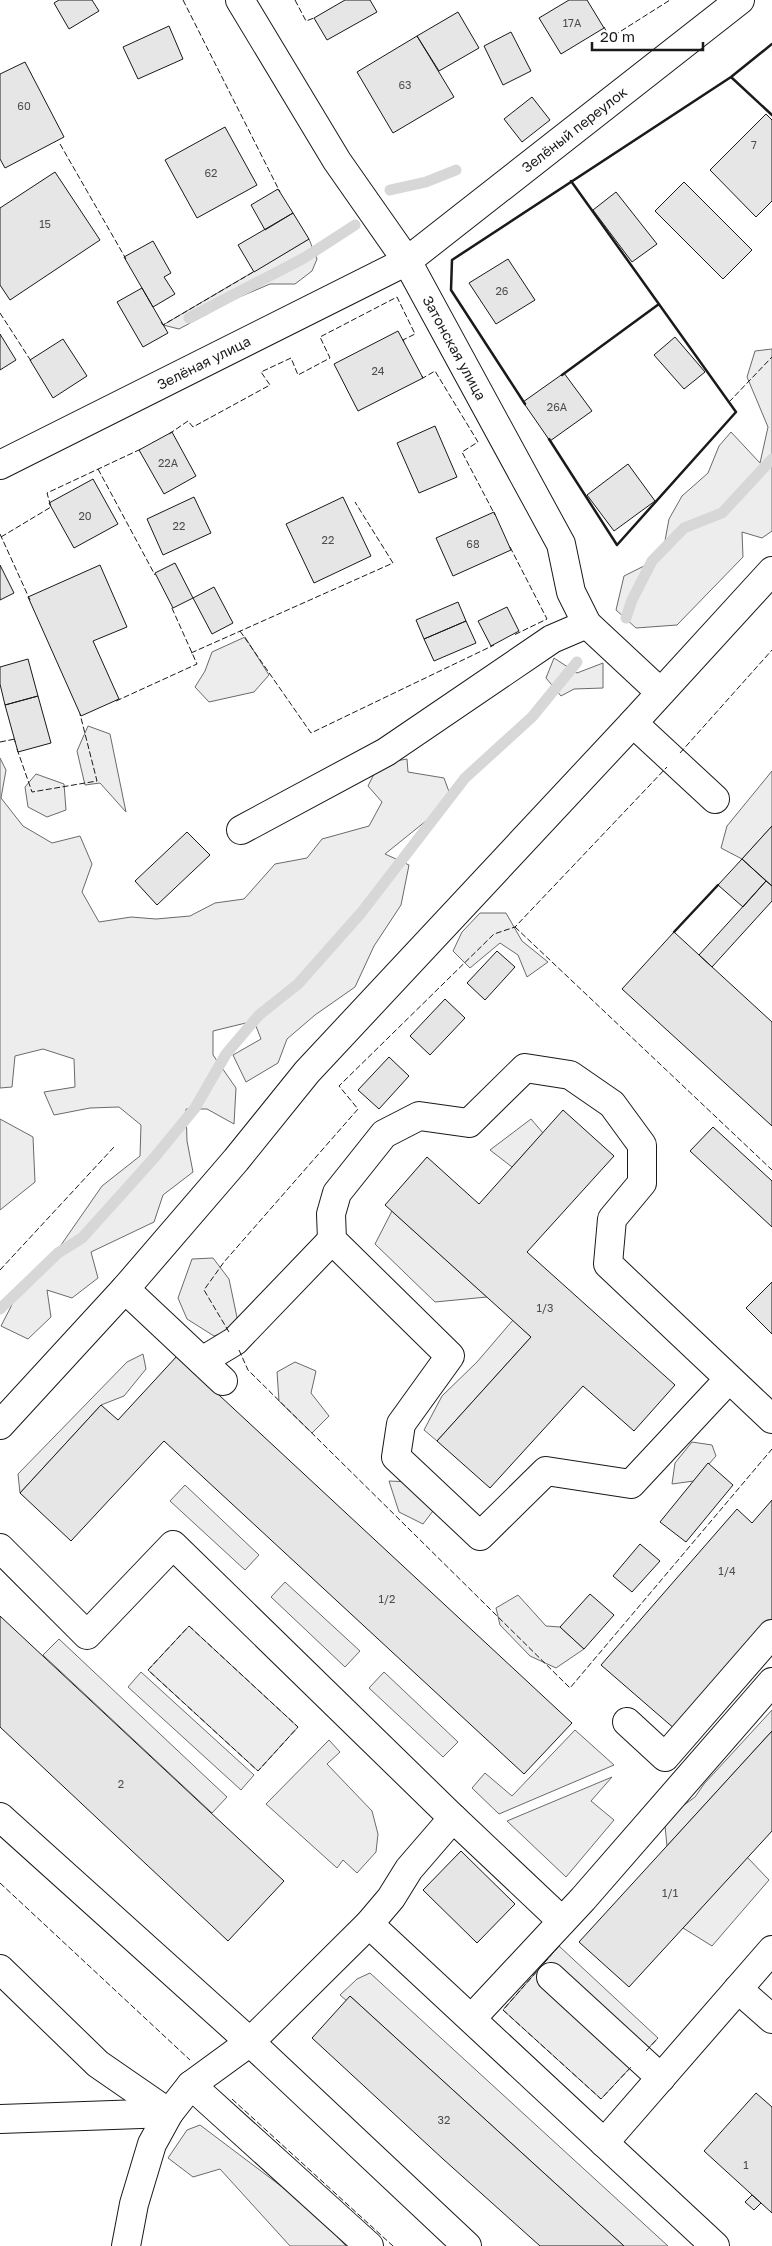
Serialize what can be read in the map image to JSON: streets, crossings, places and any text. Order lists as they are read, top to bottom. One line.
{"streets":{"street":["Зелёный переулок","Затонская улица","Зелёная улица"]},"crossings":[["Зелёный переулок","Затонская улица"],["Зелёный переулок","Зелёная улица"],["Затонская улица","Зелёная улица"]],"house_numbers":["17А","63","60","7","62","15","26","24","26А","22А","20","22","22","68","1/3","1/4","1/2","2","1/1","32","1"],"scale_bar":"20 m"}
